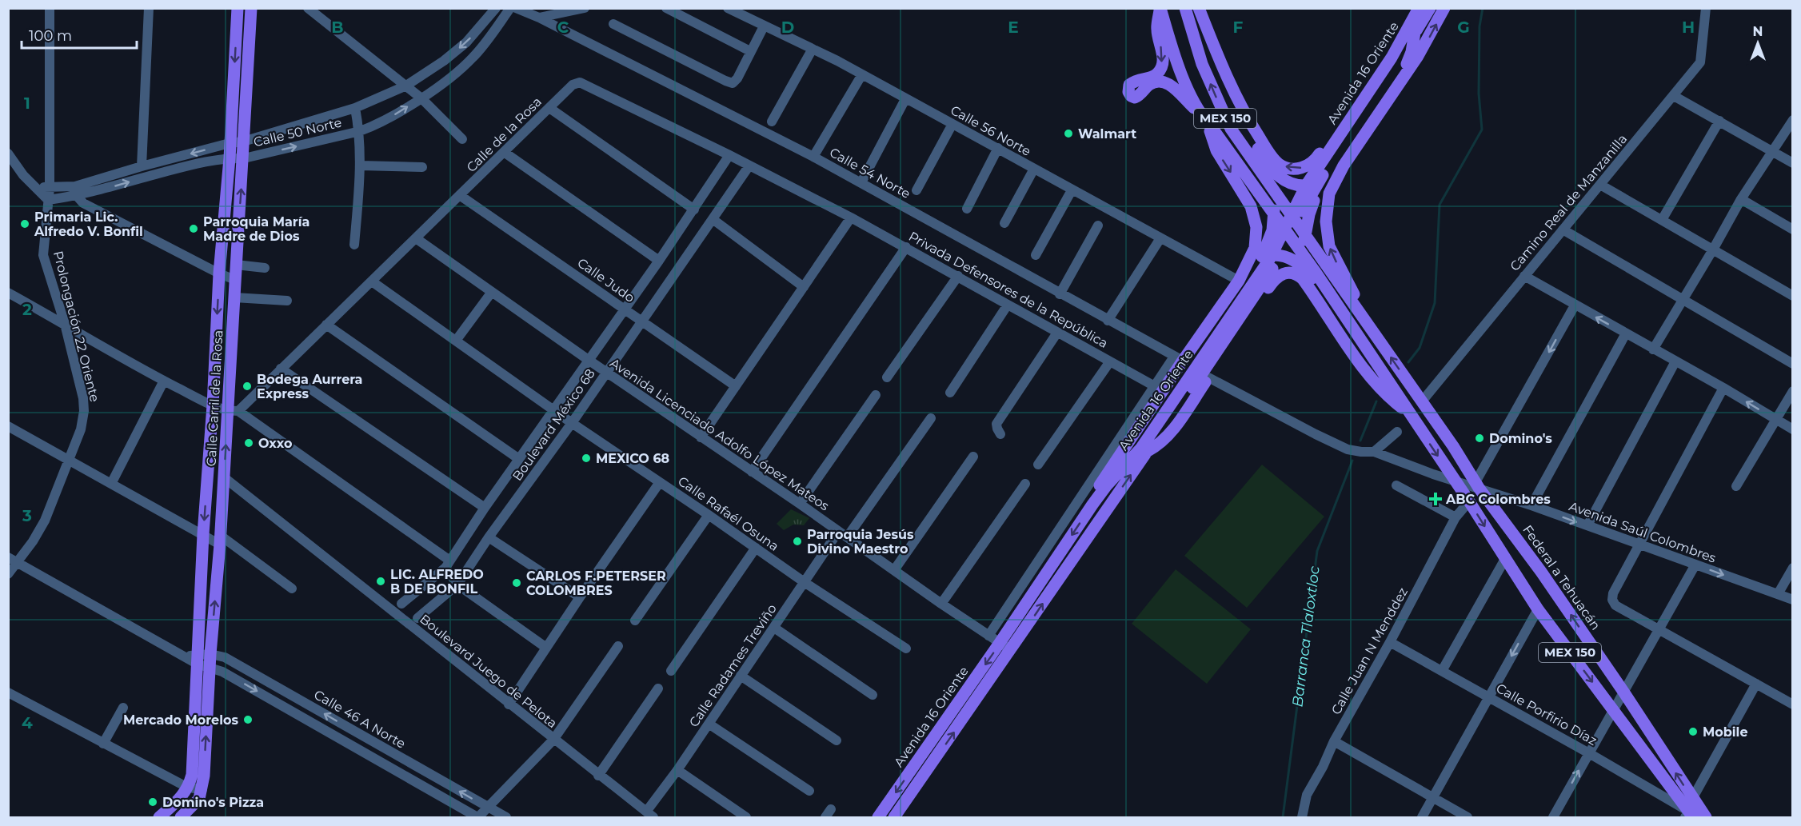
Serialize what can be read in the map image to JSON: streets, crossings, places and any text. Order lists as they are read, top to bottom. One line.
{"streets":{"main road":["Avenida 16 Oriente","MEX 150","Calle Carril de la Rosa","Federal a Tehuacán"],"street":["Calle 56 Norte","Calle 50 Norte","Calle de la Rosa","Calle 54 Norte","Camino Real de Manzanilla","Calle Judo","Privada Defensores de la República","Prolongación 22 Oriente","Boulevard México 68","Avenida Licenciado Adolfo López Mateos","Calle Rafaél Osuna","Avenida Saúl Colombres","Calle Juan N Menddez","Calle Radames Treviño","Boulevard Juego de Pelota","Calle Porfirio Díaz","Calle 46 A Norte"]},"crossings":[["Avenida 16 Oriente","MEX 150"],["Avenida 16 Oriente","Avenida Licenciado Adolfo López Mateos"],["Avenida 16 Oriente","Federal a Tehuacán"],["MEX 150","Avenida Saúl Colombres"],["MEX 150","Federal a Tehuacán"],["MEX 150","Calle Juan N Menddez"],["MEX 150","Calle Porfirio Díaz"],["Calle 50 Norte","Prolongación 22 Oriente"],["Calle 50 Norte","Calle Carril de la Rosa"],["Calle de la Rosa","Calle Judo"],["Calle de la Rosa","Privada Defensores de la República"],["Calle de la Rosa","Calle Carril de la Rosa"],["Calle de la Rosa","Boulevard México 68"],["Calle de la Rosa","Avenida Licenciado Adolfo López Mateos"],["Calle de la Rosa","Calle Rafaél Osuna"],["Camino Real de Manzanilla","Federal a Tehuacán"],["Calle Judo","Boulevard México 68"],["Calle Carril de la Rosa","Boulevard Juego de Pelota"],["Calle Carril de la Rosa","Calle 46 A Norte"],["Boulevard México 68","Avenida Licenciado Adolfo López Mateos"],["Boulevard México 68","Calle Rafaél Osuna"],["Avenida Licenciado Adolfo López Mateos","Calle Radames Treviño"],["Calle Rafaél Osuna","Calle Radames Treviño"],["Avenida Saúl Colombres","Federal a Tehuacán"],["Calle Juan N Menddez","Calle Porfirio Díaz"],["Calle Radames Treviño","Boulevard Juego de Pelota"]],"water":["Barranca Tlaloxtloc"],"places":{"other":["Walmart","Primaria Lic. Alfredo V. Bonfil","Parroquia María Madre de Dios","Bodega Aurrera Express","Domino's","Oxxo","MEXICO 68","Parroquia Jesús Divino Maestro","LIC. ALFREDO B DE BONFIL","CARLOS F.PETERSER COLOMBRES","Mercado Morelos","Mobile","Domino's Pizza"],"health":["ABC Colombres"]},"scale_bar":"100 m","north":"top","grid":{"columns":["B","C","D","E","F","G","H"],"rows":["1","2","3","4"]}}
